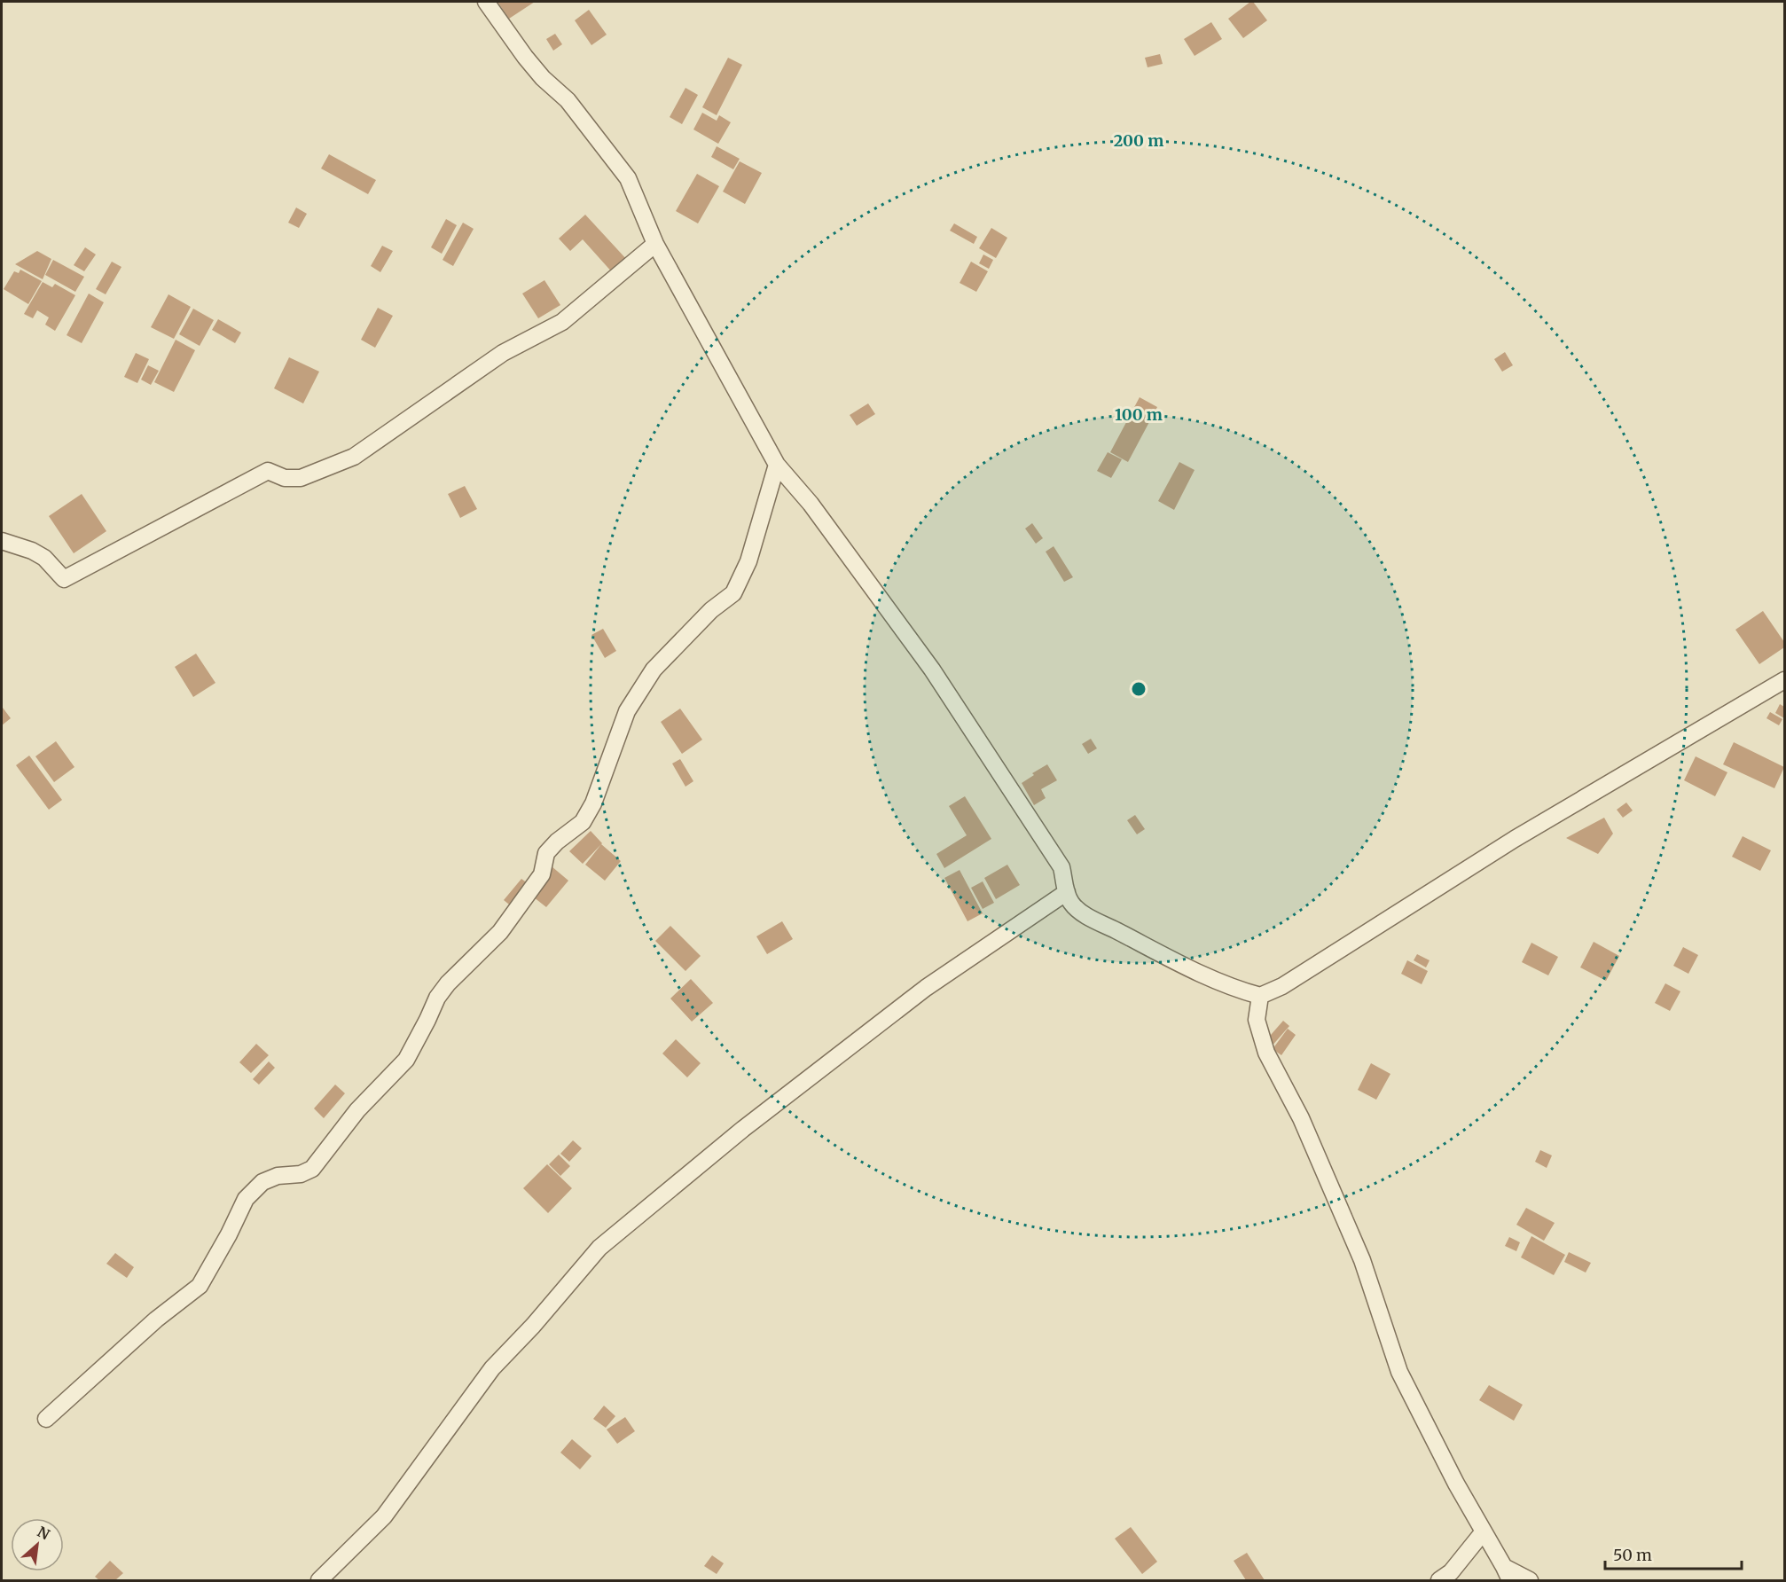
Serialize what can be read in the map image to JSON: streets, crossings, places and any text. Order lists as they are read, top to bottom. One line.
{"scale_bar":"50 m","north":"top right","rings":["200 m","100 m"]}
